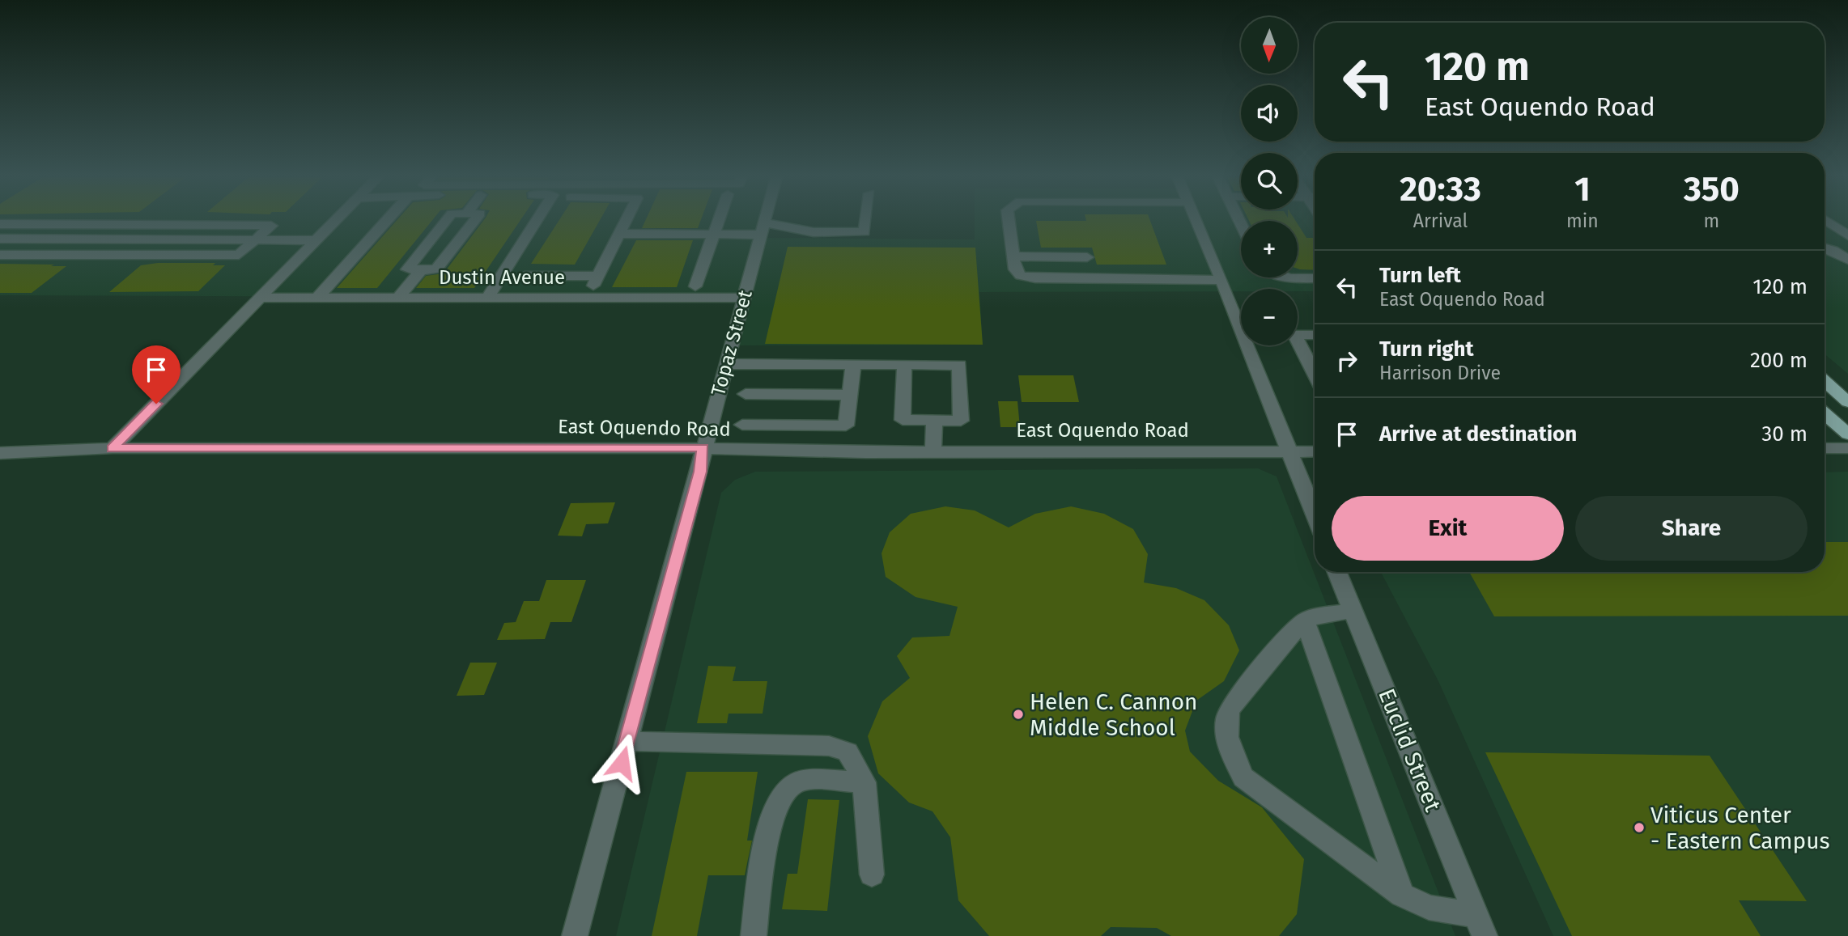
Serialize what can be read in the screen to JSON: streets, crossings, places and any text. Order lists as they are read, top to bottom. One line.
{"streets":{"street":["Dustin Avenue","Topaz Street","East Oquendo Road","Euclid Street"]},"crossings":[["Dustin Avenue","Topaz Street"],["Topaz Street","East Oquendo Road"]],"places":["Helen C. Cannon Middle School","Viticus Center - Eastern Campus"],"north":"bottom","page":{"map_buttons":["+","−"],"turn":["120 m","East Oquendo Road"],"eta":["20:33","Arrival","1","min","350","m"],"list":[{"name":"Turn left","note":"East Oquendo Road","value":"120 m"},{"name":"Turn right","note":"Harrison Drive","value":"200 m"},{"name":"Arrive at destination","value":"30 m"}],"buttons":["Exit","Share"]}}
